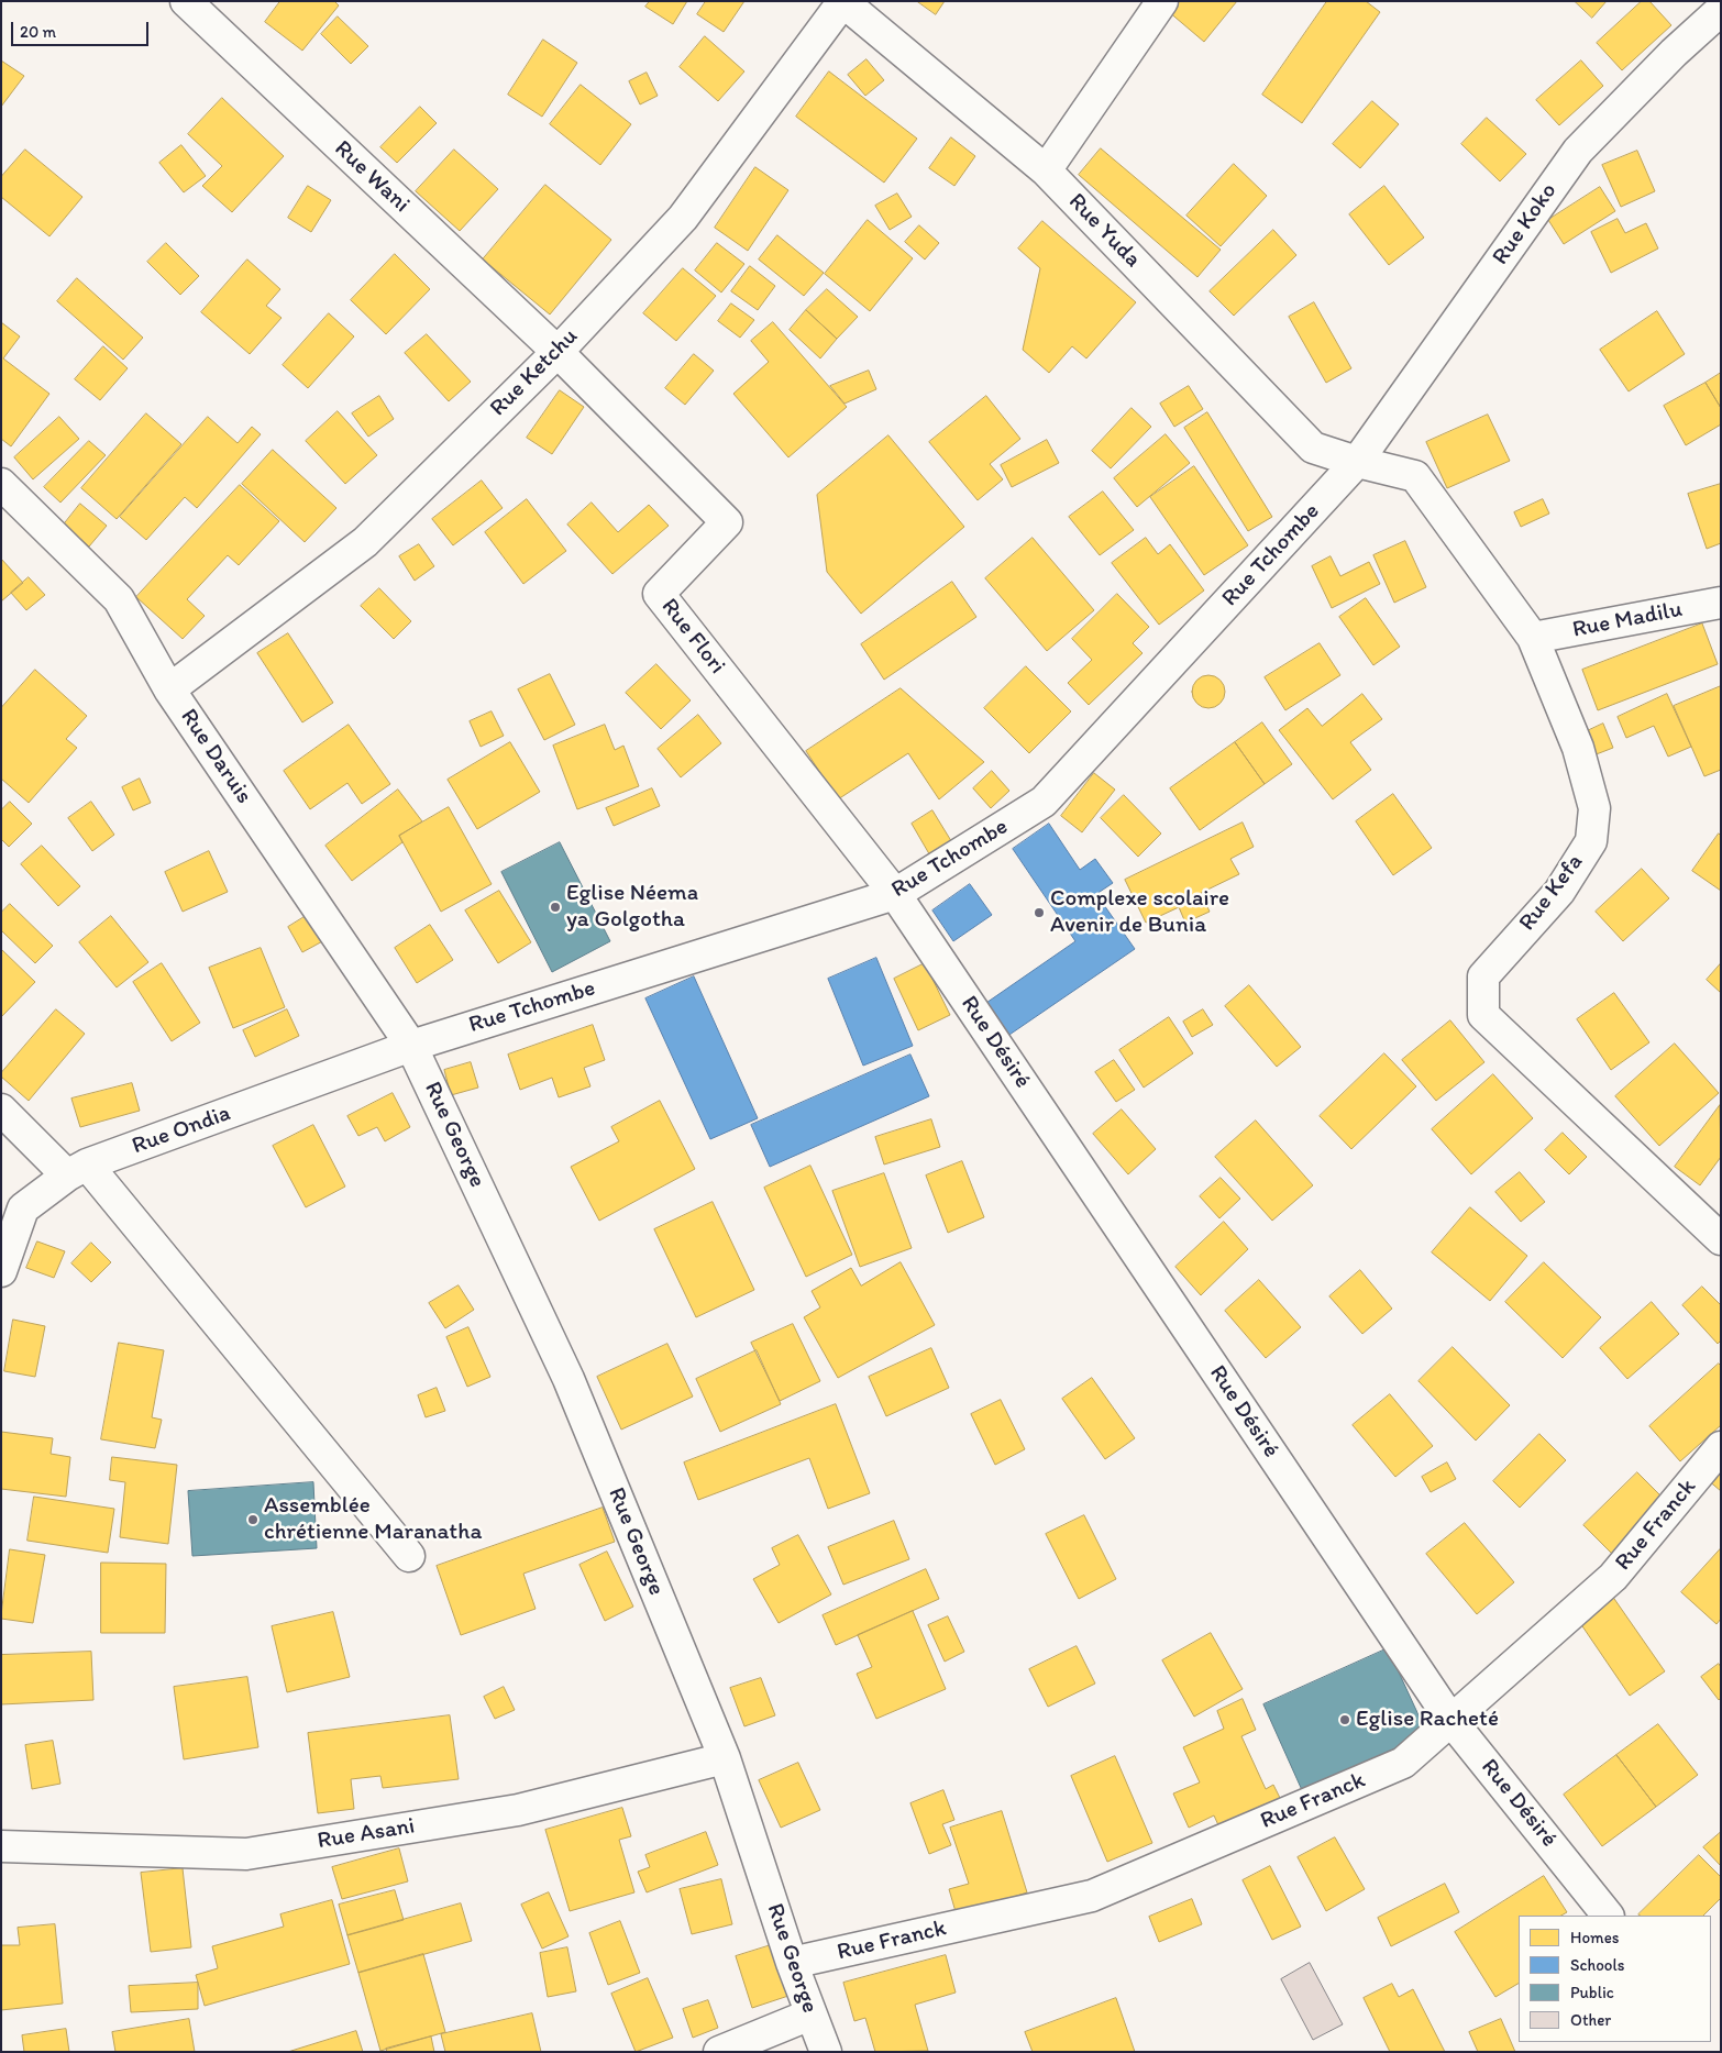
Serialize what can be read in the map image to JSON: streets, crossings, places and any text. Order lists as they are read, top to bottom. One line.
{"streets":{"street":["Rue Wani","Rue Koko","Rue Yuda","Rue Ketchu","Rue Tchombe","Rue Madilu","Rue Flori","Rue Daruis","Rue Kefa","Rue Désiré","Rue Ondia","Rue George","Rue Franck","Rue Asani"]},"crossings":[["Rue Wani","Rue Ketchu"],["Rue Wani","Rue Flori"],["Rue Koko","Rue Yuda"],["Rue Koko","Rue Tchombe"],["Rue Koko","Rue Kefa"],["Rue Yuda","Rue Ketchu"],["Rue Yuda","Rue Tchombe"],["Rue Yuda","Rue Kefa"],["Rue Ketchu","Rue Flori"],["Rue Ketchu","Rue Daruis"],["Rue Tchombe","Rue Flori"],["Rue Tchombe","Rue Daruis"],["Rue Tchombe","Rue Kefa"],["Rue Tchombe","Rue Désiré"],["Rue Tchombe","Rue Ondia"],["Rue Tchombe","Rue George"],["Rue Madilu","Rue Kefa"],["Rue Flori","Rue Désiré"],["Rue Daruis","Rue Ondia"],["Rue Daruis","Rue George"],["Rue Désiré","Rue Franck"],["Rue Ondia","Rue George"],["Rue George","Rue Franck"],["Rue George","Rue Asani"]],"places":["Eglise Néema ya Golgotha","Complexe scolaire Avenir de Bunia","Assemblée chrétienne Maranatha","Eglise Racheté"],"legend":["Homes","Schools","Public","Other"],"scale_bar":"20 m"}
